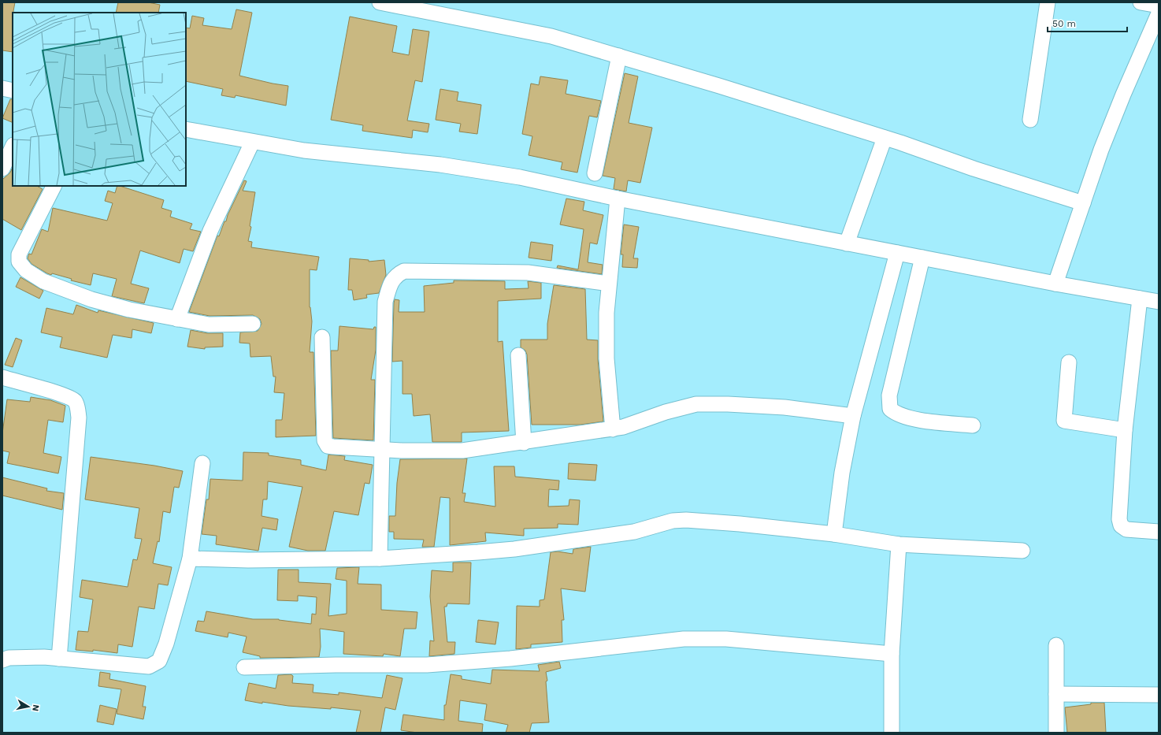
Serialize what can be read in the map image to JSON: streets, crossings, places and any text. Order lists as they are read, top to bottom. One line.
{"scale_bar":"50 m","north":"right"}
